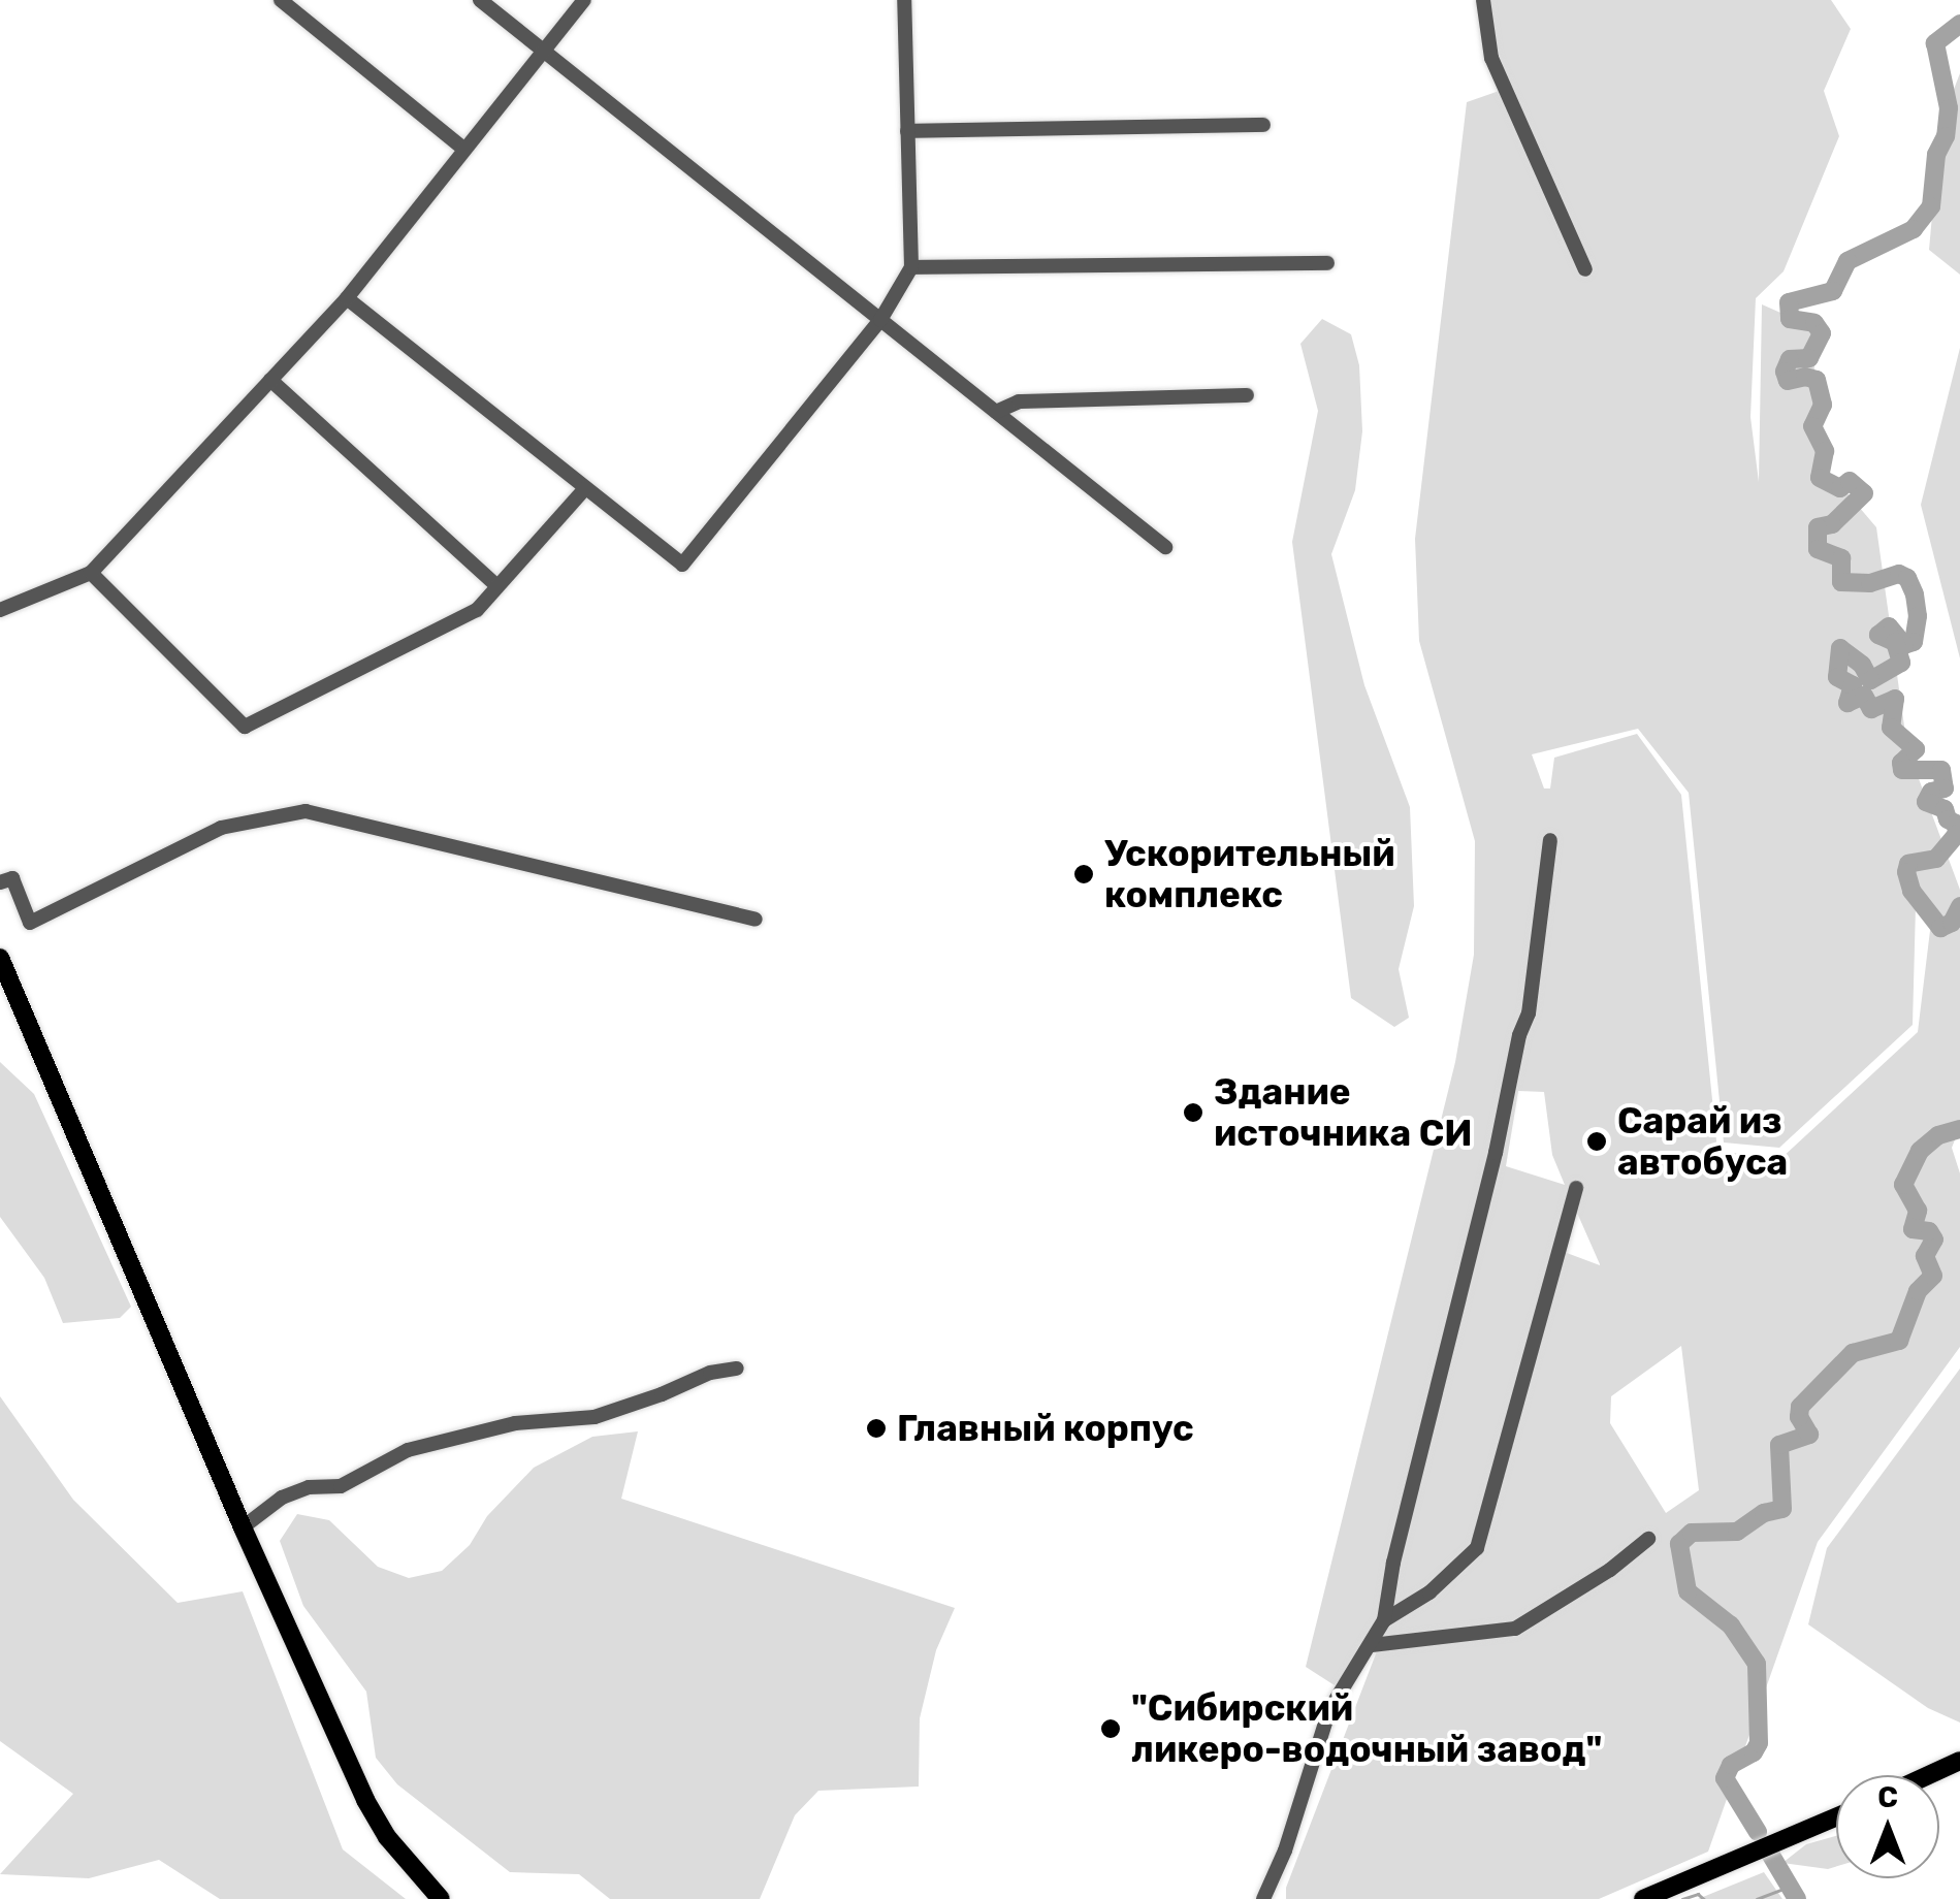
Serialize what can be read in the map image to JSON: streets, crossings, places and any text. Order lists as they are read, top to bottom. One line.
{"places":["Ускорительный комплекс","Здание источника СИ","Сарай из автобуса","Главный корпус","\"Сибирский ликеро-водочный завод\""],"north":"top"}
